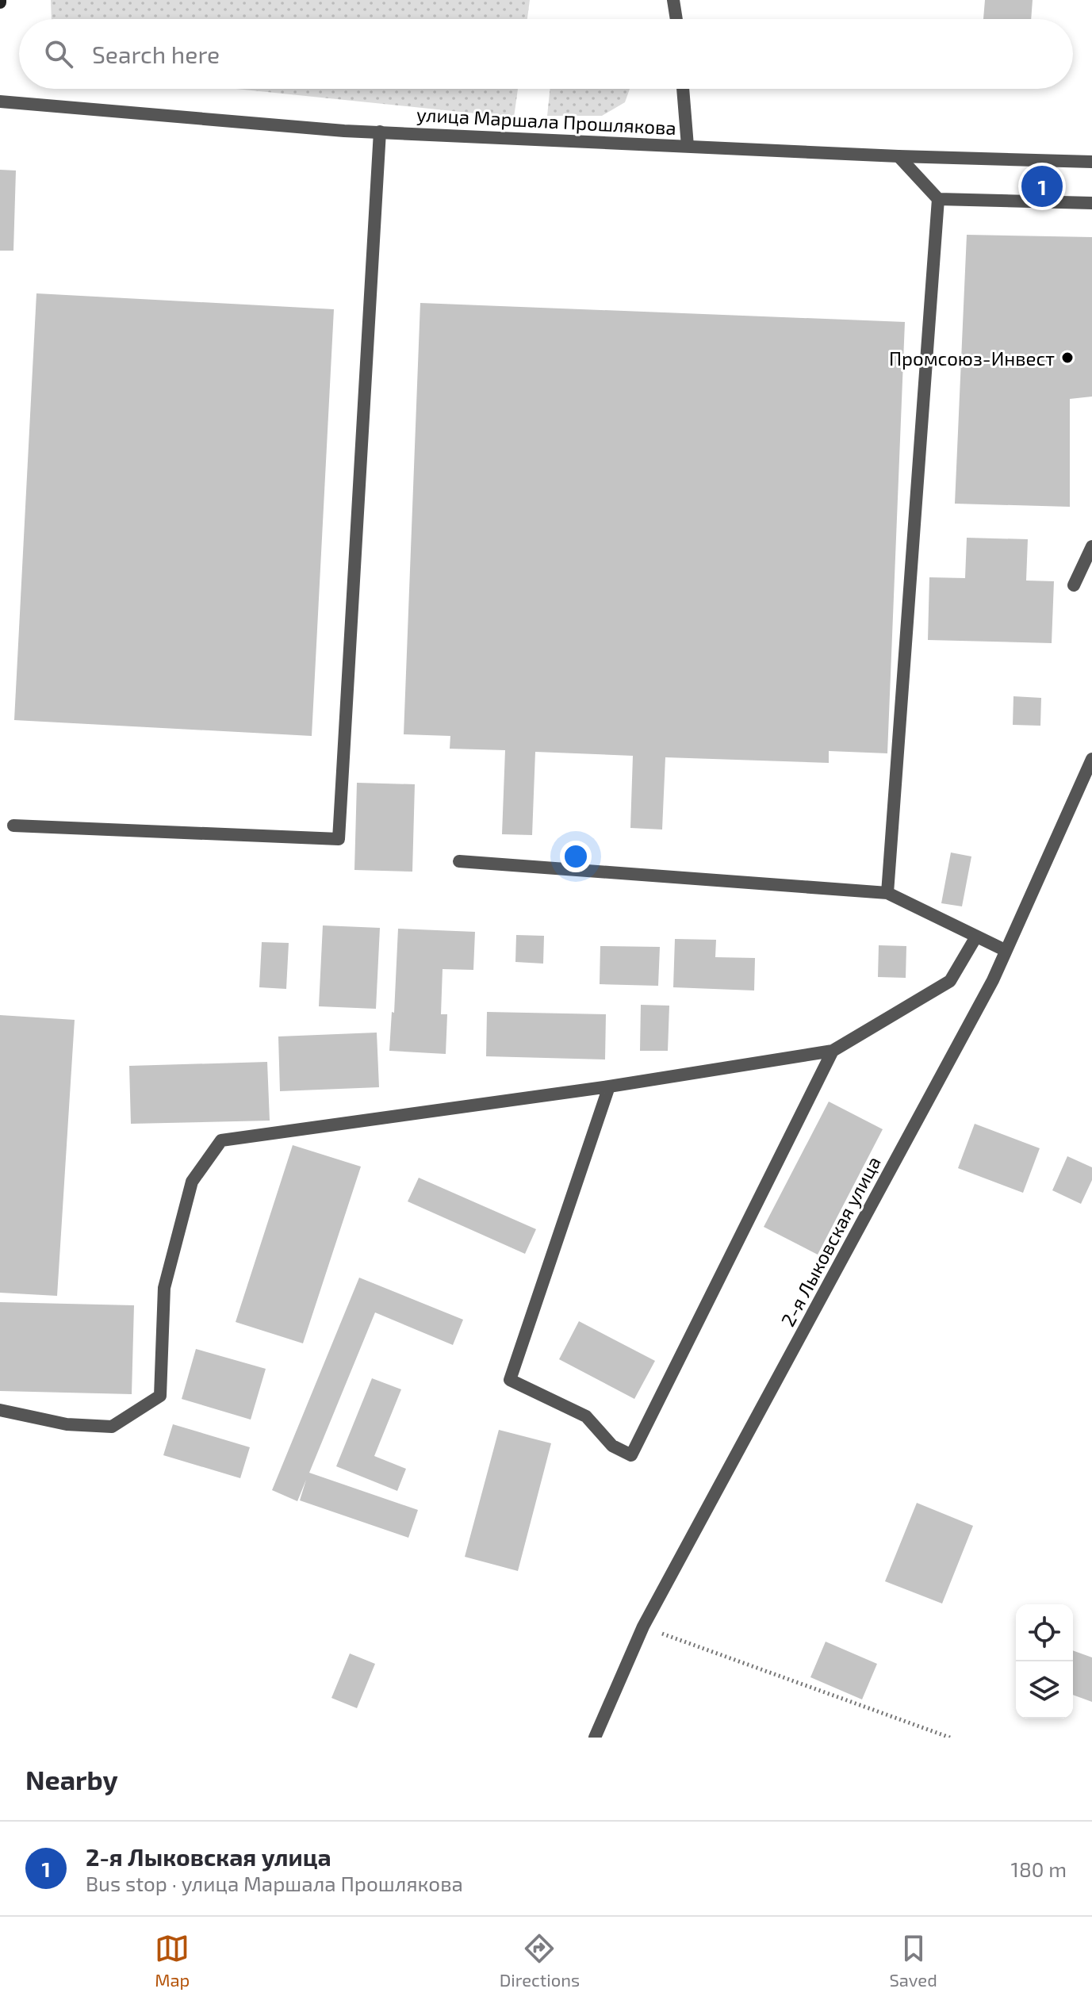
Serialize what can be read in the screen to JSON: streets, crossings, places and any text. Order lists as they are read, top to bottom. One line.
{"streets":{"street":["улица Маршала Прошлякова","2-я Лыковская улица"]},"places":["Промсоюз-Инвест"],"page":{"search":"Search here","pins":"1","heading":"Nearby","list":[{"mark":"1","name":"2-я Лыковская улица","note":"Bus stop · улица Маршала Прошлякова","value":"180 m"}],"nav":["Map","Directions","Saved"]}}
